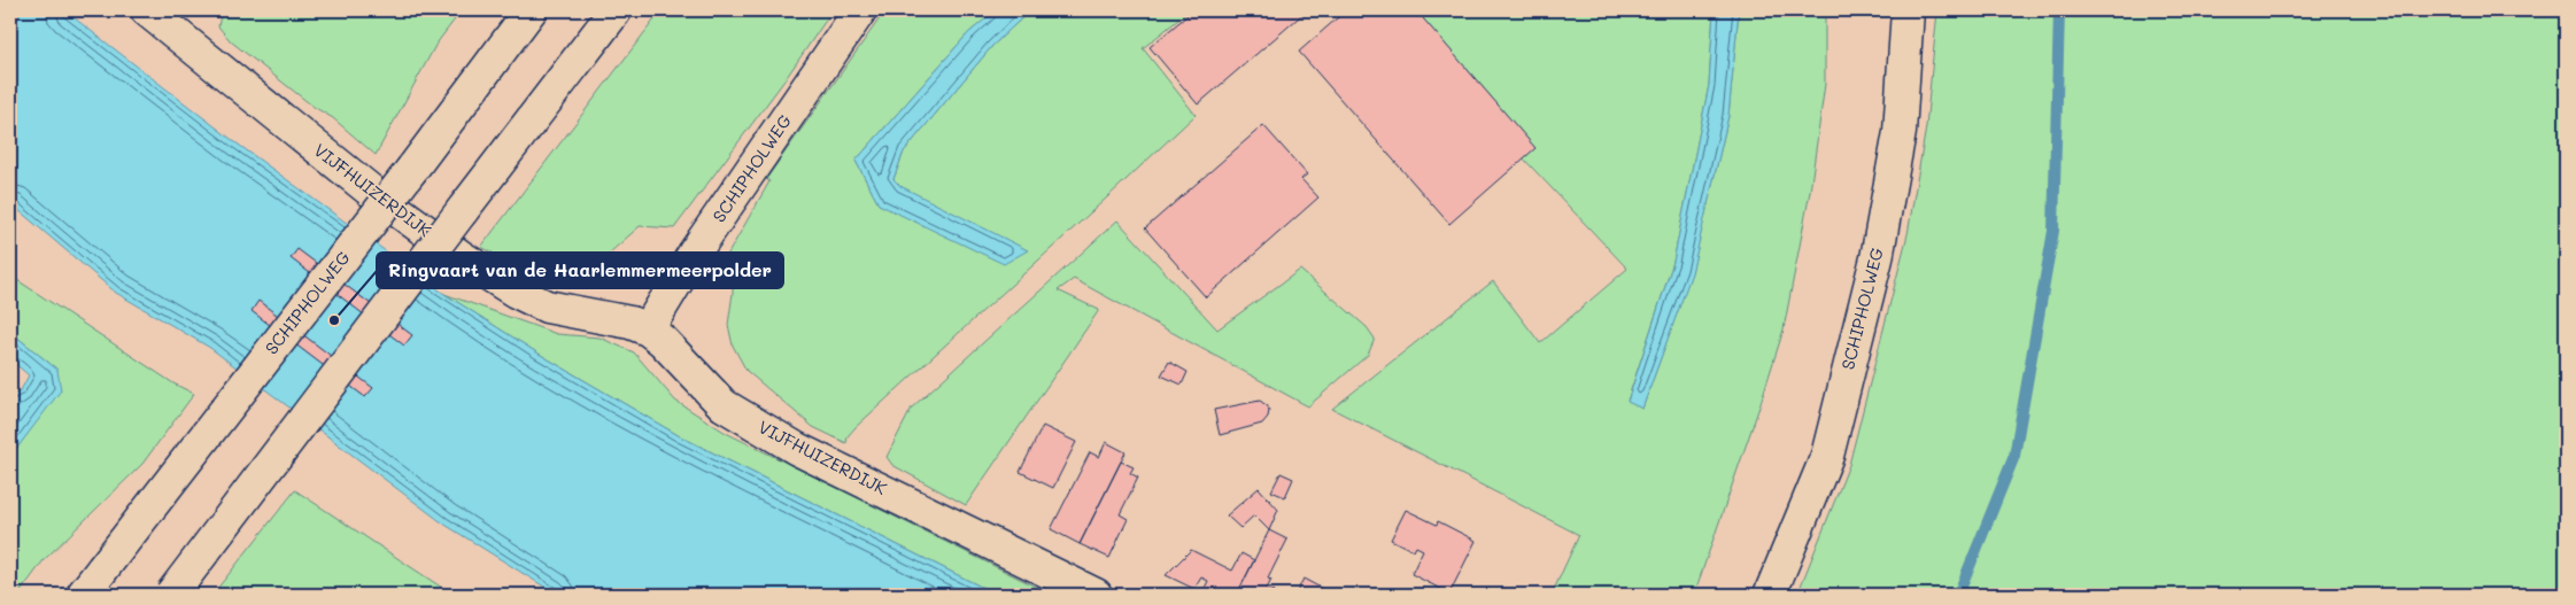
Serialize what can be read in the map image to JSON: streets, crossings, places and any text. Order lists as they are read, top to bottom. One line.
{"streets":{"main road":["SCHIPHOLWEG","VIJFHUIZERDIJK"]},"crossings":[["SCHIPHOLWEG","VIJFHUIZERDIJK"]],"places":["Ringvaart van de Haarlemmermeerpolder"]}
